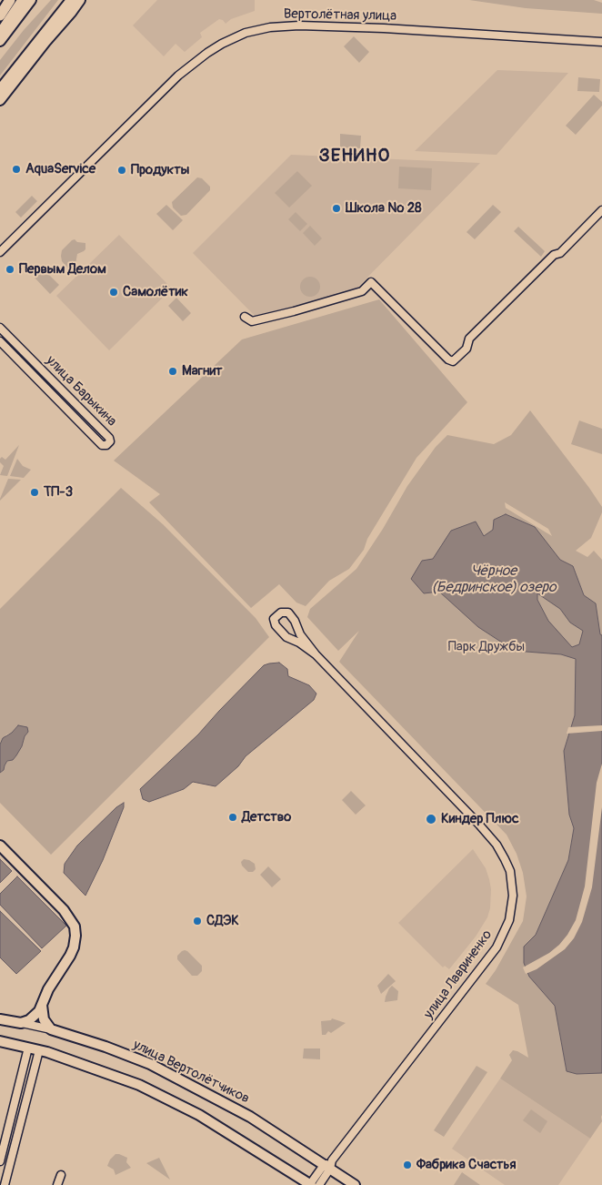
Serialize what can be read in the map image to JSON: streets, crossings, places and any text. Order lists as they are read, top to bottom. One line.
{"streets":{"main road":["улица Вертолётчиков"],"street":["Вертолётная улица","улица Барыкина","улица Лавриненко"]},"crossings":[["улица Лавриненко","улица Вертолётчиков"]],"districts":["ЗЕНИНО"],"water":["Чёрное (Бедринское) озеро"],"parks":["Парк Дружбы"],"places":["AquaService","Продукты","Школа № 28","Первым Делом","Самолётик","Магнит","ТП-3","Детство","Киндер Плюс","СДЭК","Фабрика Счастья"]}
